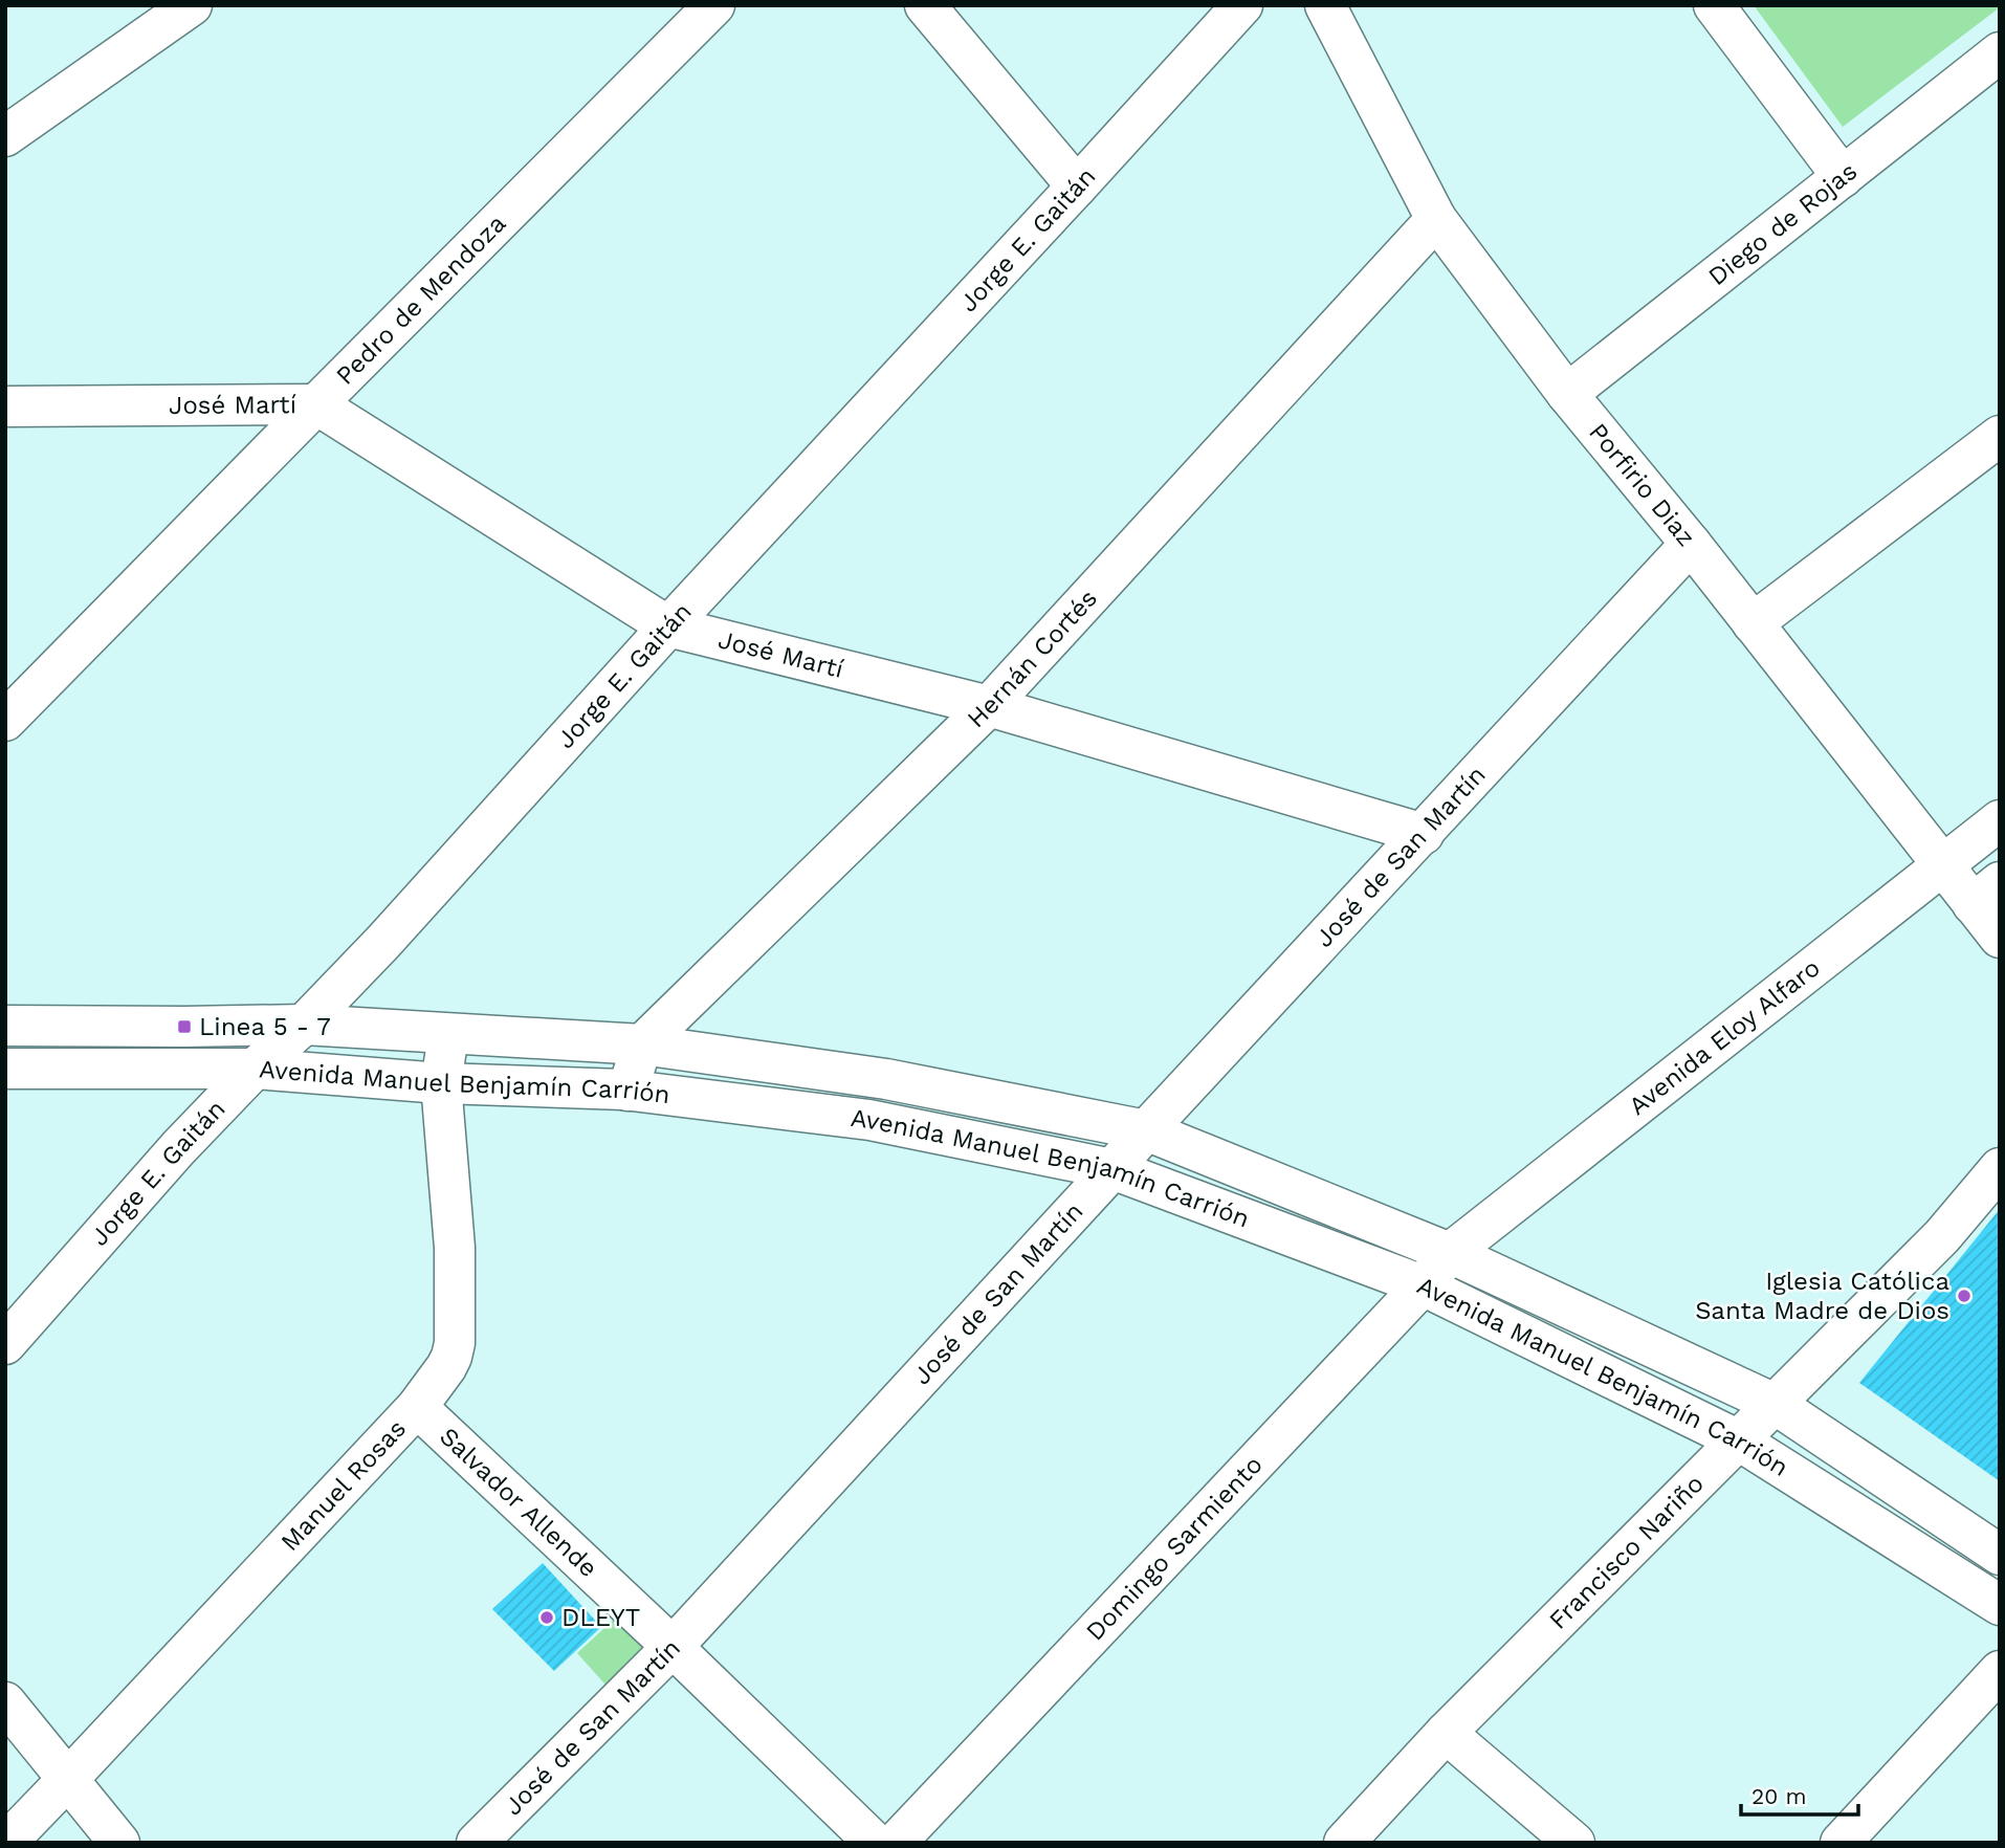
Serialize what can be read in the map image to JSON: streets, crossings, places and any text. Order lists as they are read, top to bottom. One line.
{"streets":{"street":["Diego de Rojas","Jorge E. Gaitán","Pedro de Mendoza","José Martí","Porfirio Diaz","Hernán Cortés","José de San Martín","Avenida Eloy Alfaro","Avenida Manuel Benjamín Carrión","Manuel Rosas","Salvador Allende","Domingo Sarmiento","Francisco Nariño"]},"crossings":[["Diego de Rojas","Porfirio Diaz"],["Jorge E. Gaitán","José Martí"],["Jorge E. Gaitán","Avenida Manuel Benjamín Carrión"],["Pedro de Mendoza","José Martí"],["José Martí","Hernán Cortés"],["José Martí","José de San Martín"],["Porfirio Diaz","Hernán Cortés"],["Porfirio Diaz","José de San Martín"],["Porfirio Diaz","Avenida Eloy Alfaro"],["Hernán Cortés","Avenida Manuel Benjamín Carrión"],["José de San Martín","Avenida Manuel Benjamín Carrión"],["José de San Martín","Salvador Allende"],["Avenida Eloy Alfaro","Avenida Manuel Benjamín Carrión"],["Avenida Eloy Alfaro","Domingo Sarmiento"],["Avenida Manuel Benjamín Carrión","Manuel Rosas"],["Avenida Manuel Benjamín Carrión","Domingo Sarmiento"],["Avenida Manuel Benjamín Carrión","Francisco Nariño"],["Manuel Rosas","Salvador Allende"]],"places":{"transit":["Linea 5 - 7"],"other":["Iglesia Católica Santa Madre de Dios","DLEYT"]},"scale_bar":"20 m"}
